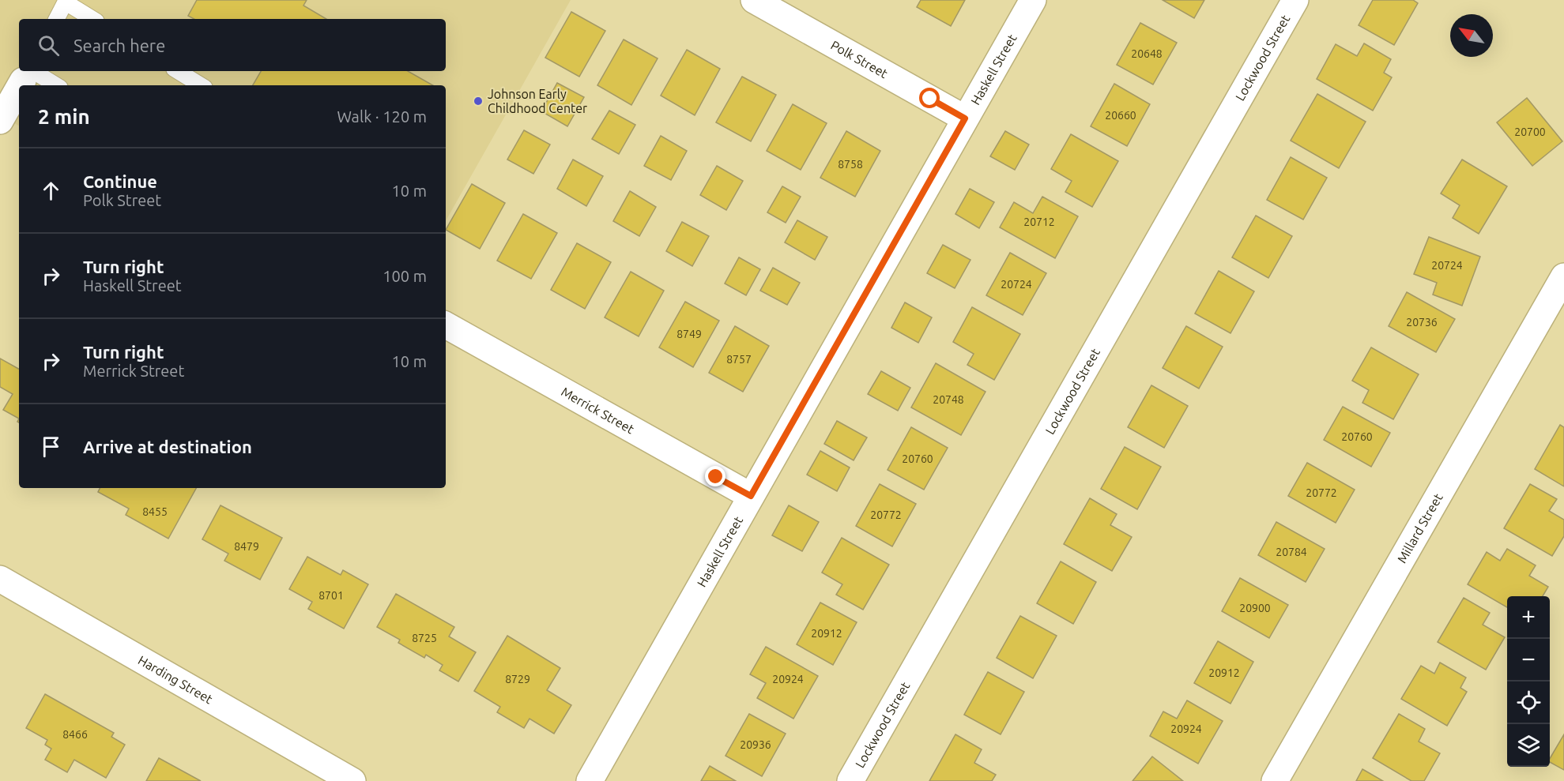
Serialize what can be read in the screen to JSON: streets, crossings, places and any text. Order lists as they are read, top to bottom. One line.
{"streets":{"street":["Lockwood Street","Polk Street","Haskell Street","Merrick Street","Millard Street","Harding Street"]},"crossings":[["Polk Street","Haskell Street"],["Haskell Street","Merrick Street"]],"places":["Johnson Early Childhood Center"],"house_numbers":["20648","20660","20700","8758","20712","20724","20724","20736","8749","8757","20748","20760","20760","20772","8455","20772","8479","20784","8701","20900","20912","8725","20912","8729","20924","20924","8466","20936"],"north":"top left","page":{"search":"Search here","heading":["2 min","Walk · 120 m"],"list":[["Continue","Polk Street","10 m"],["Turn right","Haskell Street","100 m"],["Turn right","Merrick Street","10 m"],"Arrive at destination"],"map_buttons":["+","−"]}}
